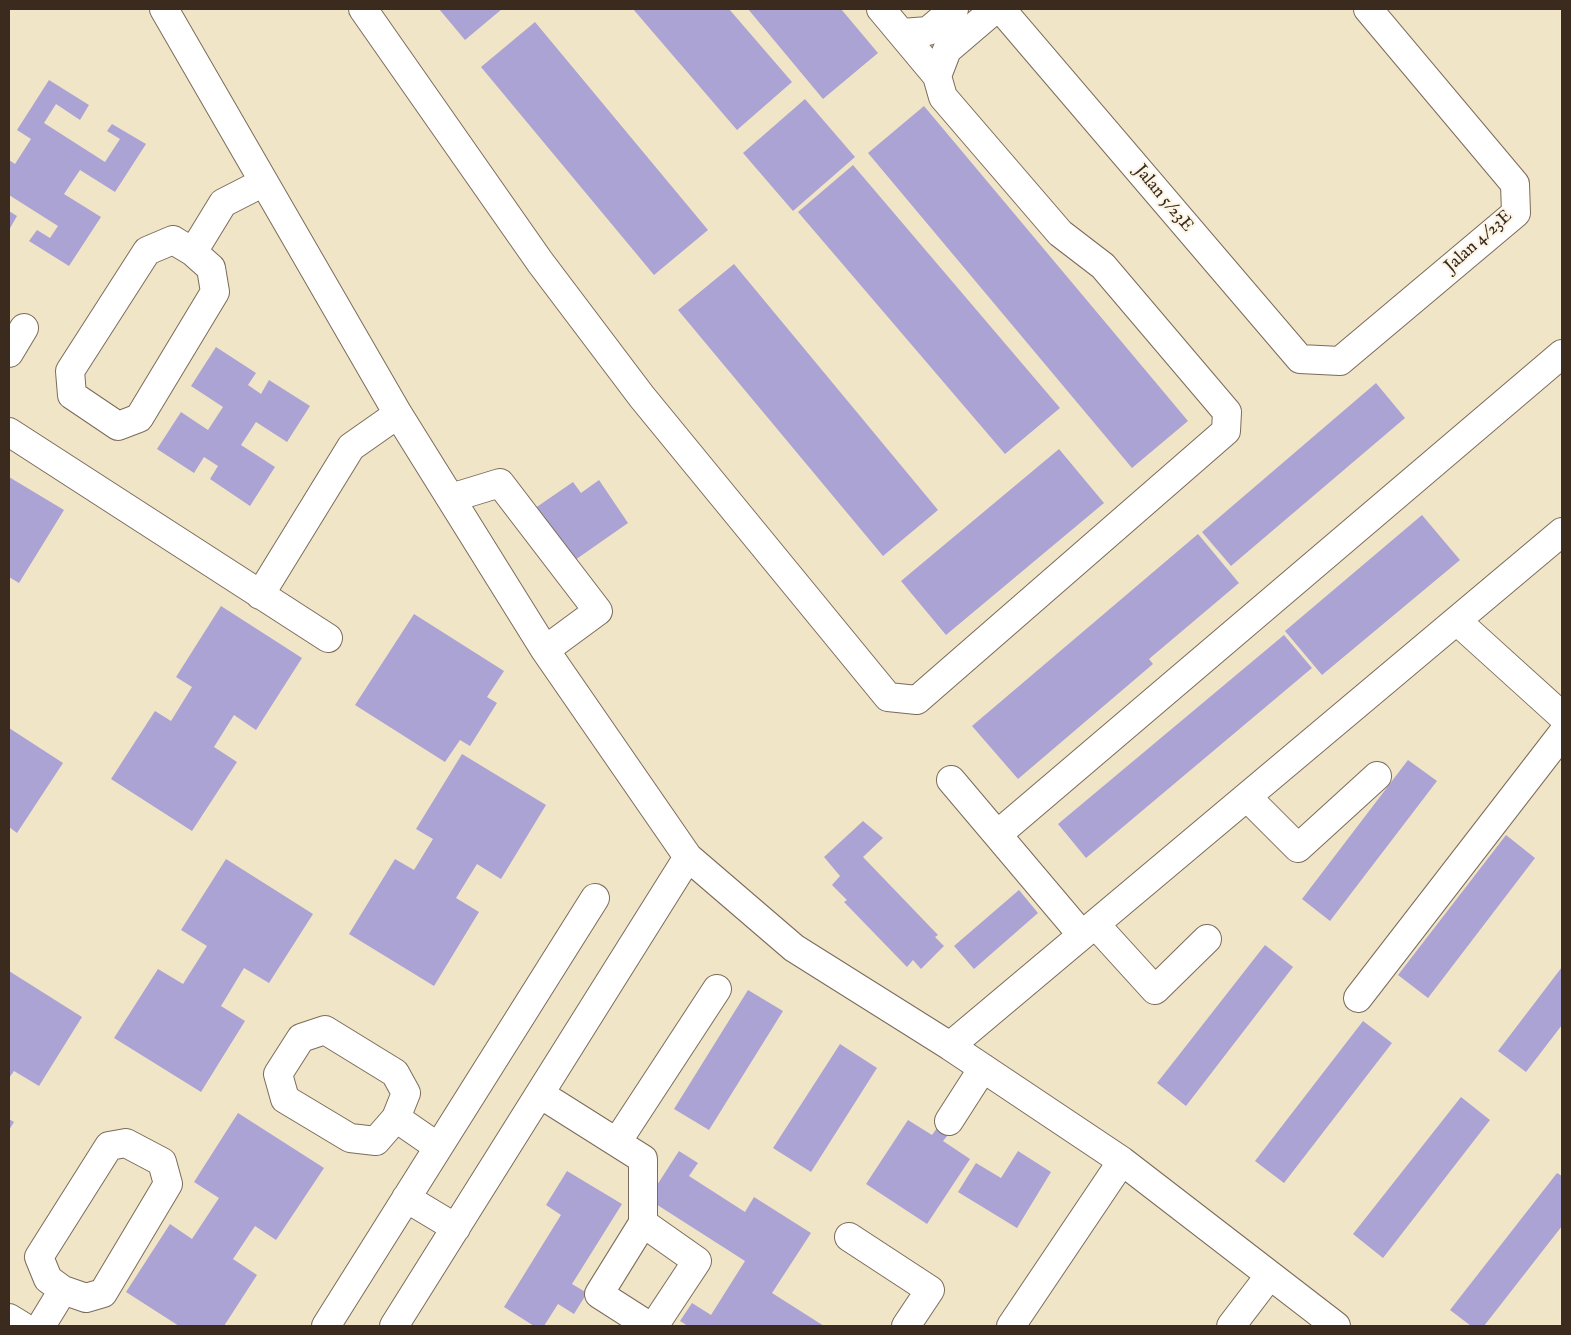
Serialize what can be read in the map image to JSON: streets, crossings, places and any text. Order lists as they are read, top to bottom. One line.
{"streets":{"street":["Jalan 5/23E","Jalan 4/23E"]},"crossings":[["Jalan 5/23E","Jalan 4/23E"]]}
